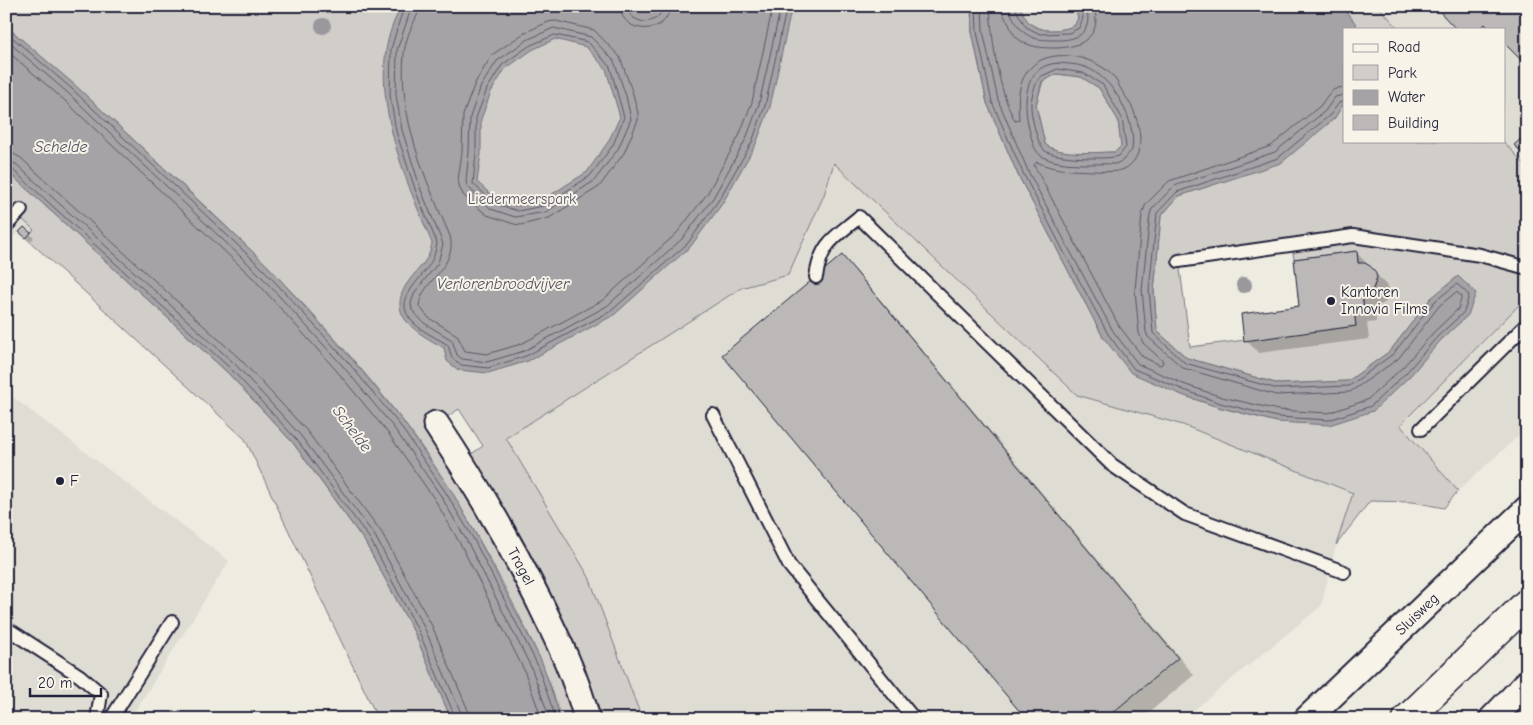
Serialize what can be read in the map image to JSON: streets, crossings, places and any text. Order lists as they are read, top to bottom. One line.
{"streets":{"street":["Tragel","Sluisweg"]},"water":["Schelde","Verlorenbroodvijver"],"parks":["Liedermeerspark"],"places":["Kantoren Innovia Films","F"],"legend":["Road","Park","Water","Building"],"scale_bar":"20 m"}
